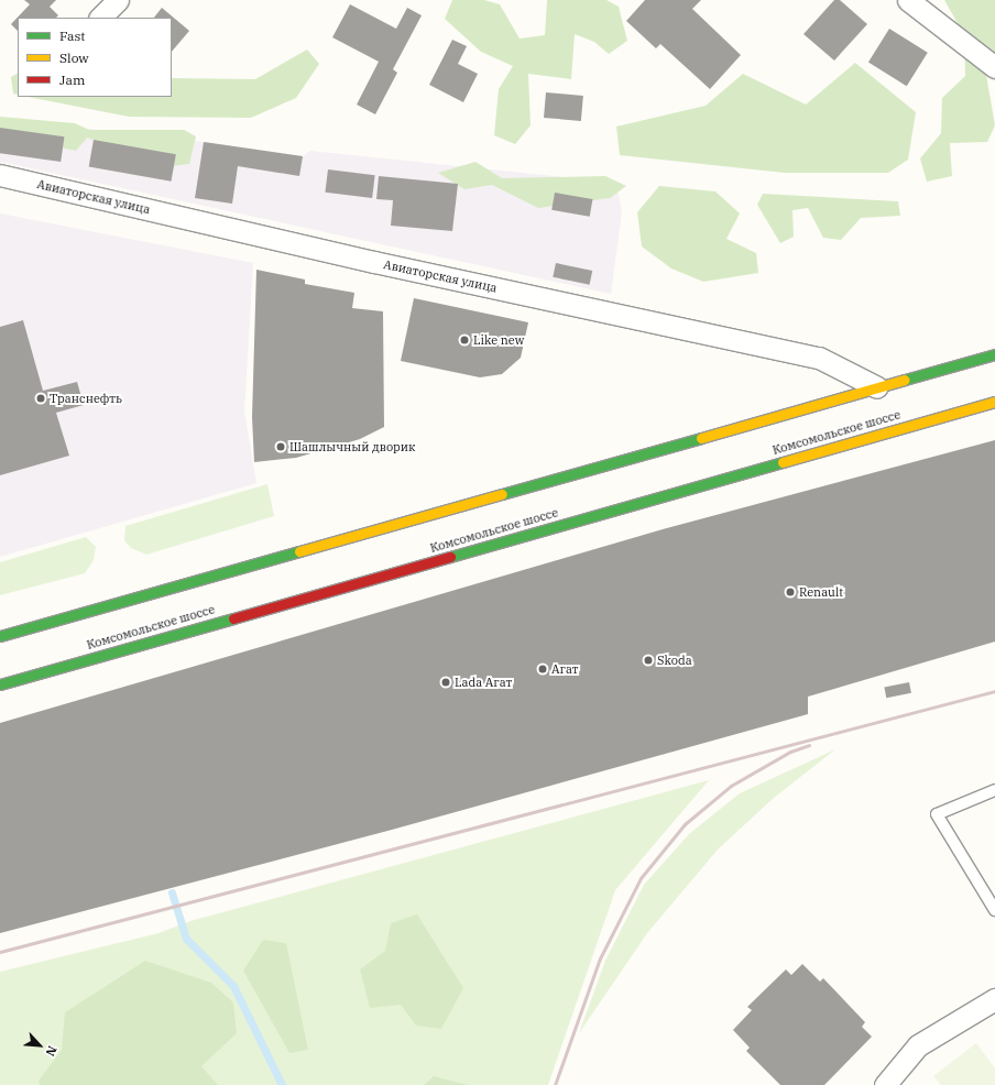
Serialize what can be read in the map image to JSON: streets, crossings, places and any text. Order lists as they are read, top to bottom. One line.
{"streets":{"main road":["Комсомольское шоссе"],"street":["Авиаторская улица"]},"places":["Like new","Транснефть","Шашлычный дворик","Renault","Skoda","Агат","Lada Агат"],"legend":["Fast","Slow","Jam"],"north":"bottom right"}
